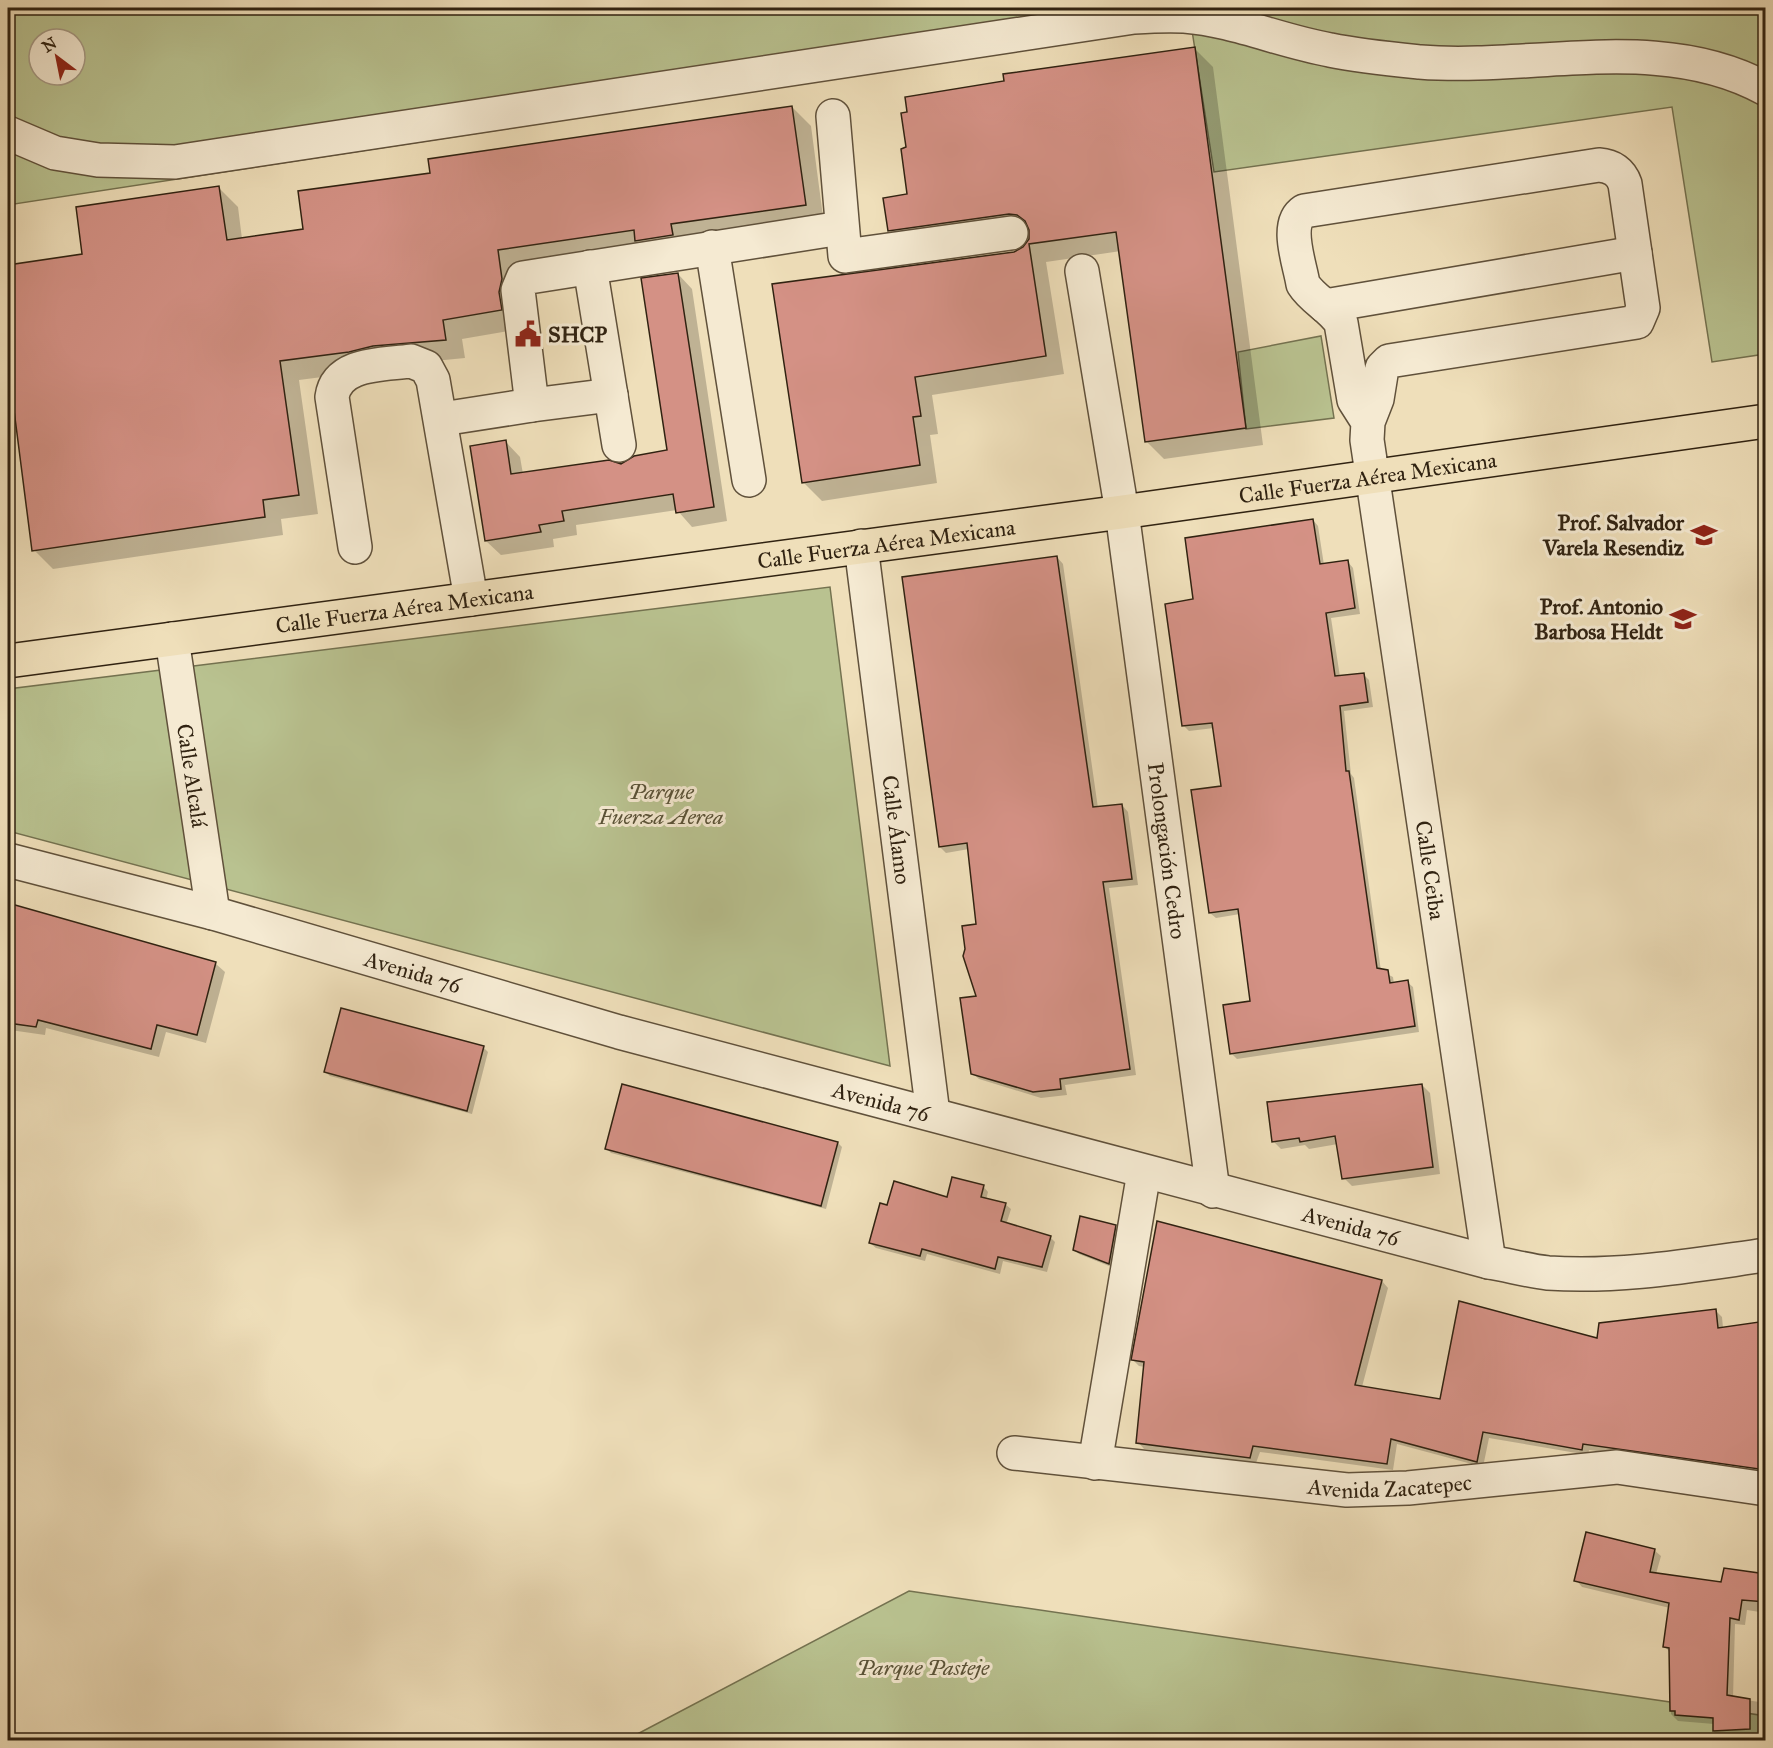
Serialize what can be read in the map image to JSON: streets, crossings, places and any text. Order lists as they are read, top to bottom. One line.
{"streets":{"main road":["Calle Fuerza Aérea Mexicana"],"street":["Calle Alcalá","Calle Álamo","Prolongación Cedro","Calle Ceiba","Avenida 76","Avenida Zacatepec"]},"crossings":[["Calle Fuerza Aérea Mexicana","Calle Alcalá"],["Calle Fuerza Aérea Mexicana","Calle Álamo"],["Calle Fuerza Aérea Mexicana","Prolongación Cedro"],["Calle Fuerza Aérea Mexicana","Calle Ceiba"],["Calle Alcalá","Avenida 76"],["Calle Álamo","Avenida 76"],["Prolongación Cedro","Avenida 76"],["Calle Ceiba","Avenida 76"]],"parks":["Parque Fuerza Aerea","Parque Pasteje"],"places":{"public building":["SHCP"],"school or university":["Prof. Salvador Varela Resendiz","Prof. Antonio Barbosa Heldt"]},"north":"top left"}
